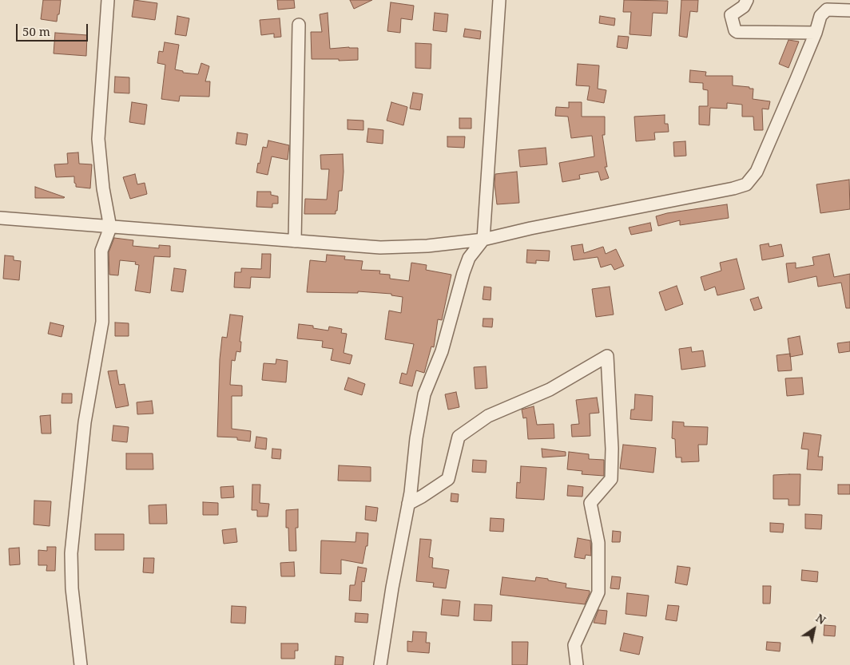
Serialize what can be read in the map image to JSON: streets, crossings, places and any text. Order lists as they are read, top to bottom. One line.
{"scale_bar":"50 m","north":"top right"}
